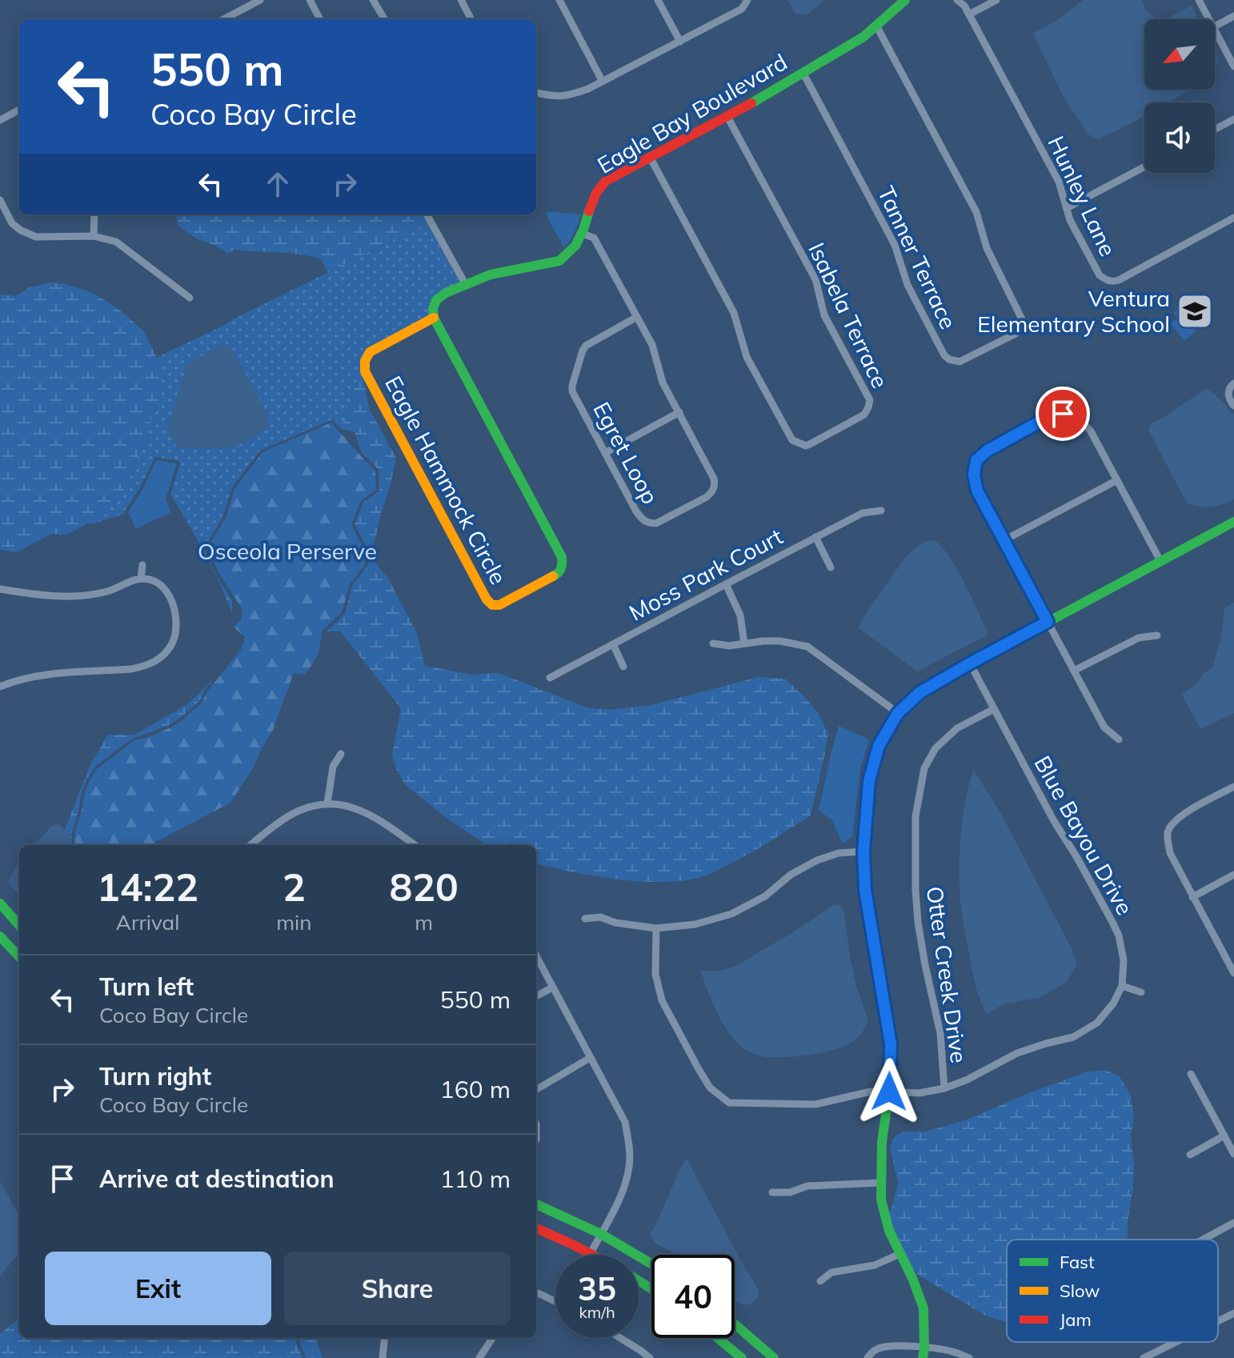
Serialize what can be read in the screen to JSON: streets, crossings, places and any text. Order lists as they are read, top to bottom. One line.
{"streets":{"street":["Eagle Bay Boulevard","Hunley Lane","Tanner Terrace","Isabela Terrace","Egret Loop","Eagle Hammock Circle","Moss Park Court","Blue Bayou Drive","Otter Creek Drive"]},"crossings":[["Eagle Bay Boulevard","Tanner Terrace"],["Eagle Bay Boulevard","Isabela Terrace"],["Eagle Bay Boulevard","Egret Loop"],["Blue Bayou Drive","Otter Creek Drive"]],"parks":["Osceola Perserve"],"places":{"school or university":["Ventura Elementary School"]},"legend":["Fast","Slow","Jam"],"north":"bottom left","page":{"turn":["550 m","Coco Bay Circle"],"eta":["14:22","Arrival","2","min","820","m"],"list":[{"name":"Turn left","note":"Coco Bay Circle","value":"550 m"},{"name":"Turn right","note":"Coco Bay Circle","value":"160 m"},{"name":"Arrive at destination","value":"110 m"}],"buttons":["Exit","Share"],"speed":"35 km/h","limit":"40"}}
